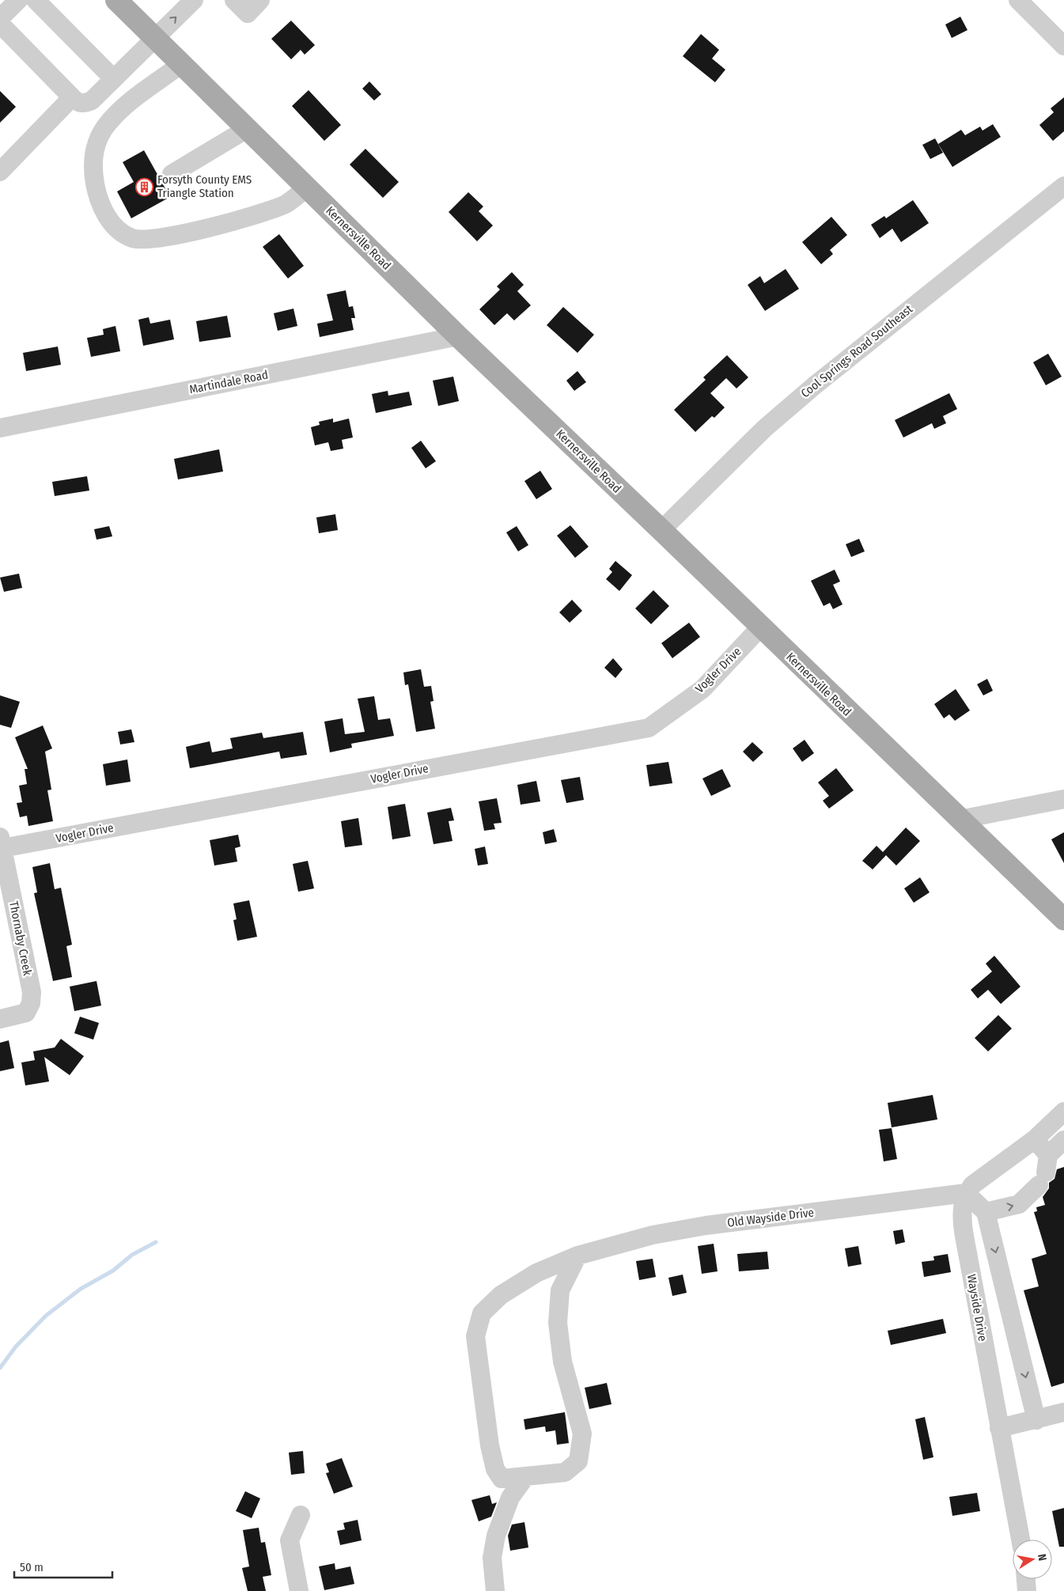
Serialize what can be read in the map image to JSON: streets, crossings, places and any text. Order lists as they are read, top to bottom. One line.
{"streets":{"main road":["Kernersville Road"],"street":["Cool Springs Road Southeast","Martindale Road","Vogler Drive","Thornaby Creek","Old Wayside Drive","Wayside Drive"]},"crossings":[["Kernersville Road","Cool Springs Road Southeast"],["Kernersville Road","Martindale Road"],["Kernersville Road","Vogler Drive"],["Vogler Drive","Thornaby Creek"],["Old Wayside Drive","Wayside Drive"]],"places":{"building":["Forsyth County EMS Triangle Station"]},"scale_bar":"50 m","north":"right"}
